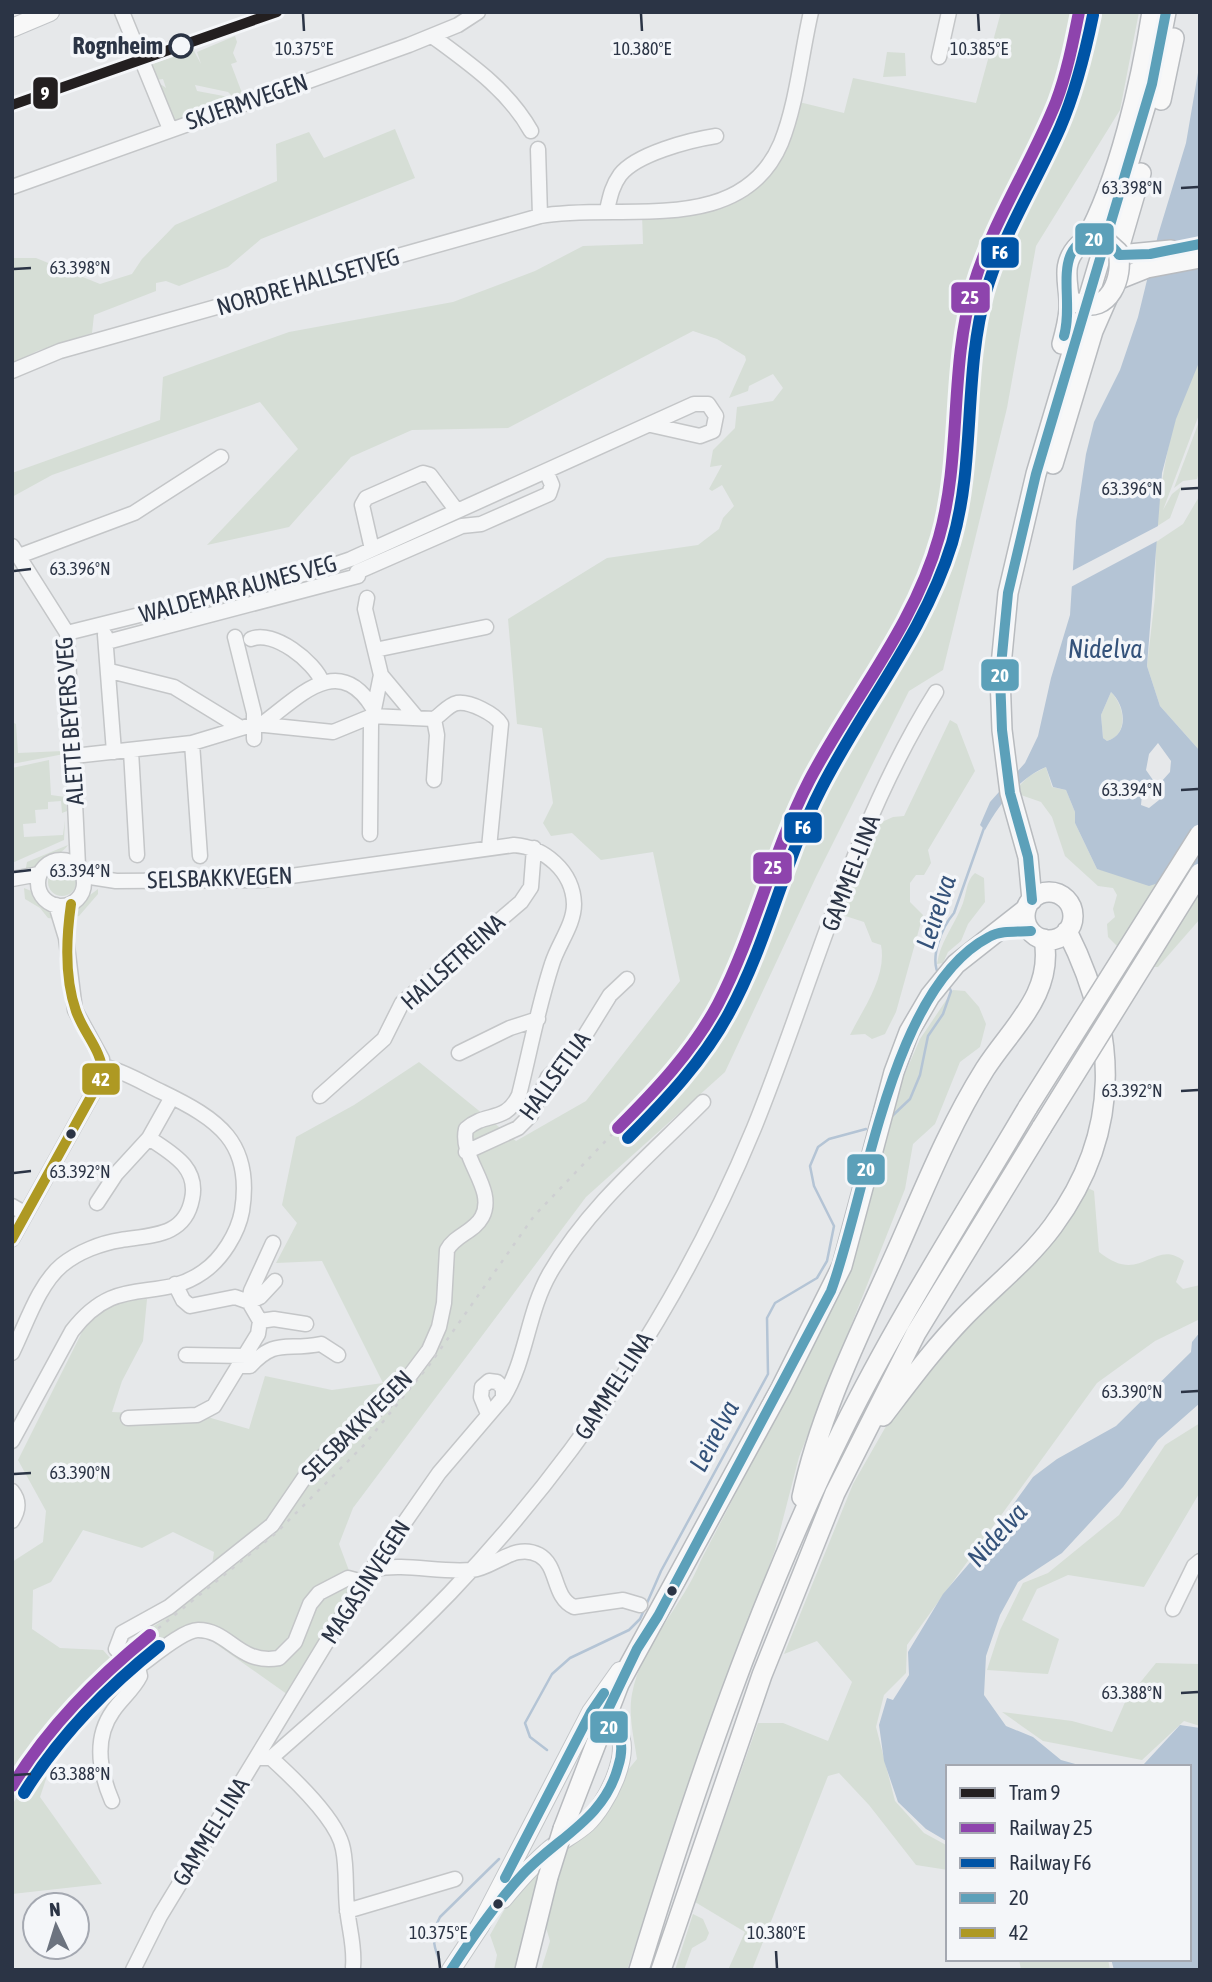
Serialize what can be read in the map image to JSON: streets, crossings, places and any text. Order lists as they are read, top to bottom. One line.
{"streets":{"street":["SKJERMVEGEN","NORDRE HALLSETVEG","WALDEMAR AUNES VEG","ALETTE BEYERS VEG","GAMMEL-LINA","SELSBAKKVEGEN","HALLSETREINA","HALLSETLIA","MAGASINVEGEN"]},"crossings":[["WALDEMAR AUNES VEG","ALETTE BEYERS VEG"],["ALETTE BEYERS VEG","SELSBAKKVEGEN"],["GAMMEL-LINA","MAGASINVEGEN"],["SELSBAKKVEGEN","HALLSETREINA"],["SELSBAKKVEGEN","HALLSETLIA"]],"water":["Nidelva","Leirelva"],"places":["Rognheim"],"lines":["tram line 9","rail line 25","transit line 20","rail line F6","transit line 42"],"legend":["Tram 9","Railway 25","Railway F6","20","42"],"north":"top","coordinates":["10.375°E","10.380°E","10.385°E","63.398°N","63.396°N","63.394°N","63.392°N","63.390°N","63.388°N"]}
